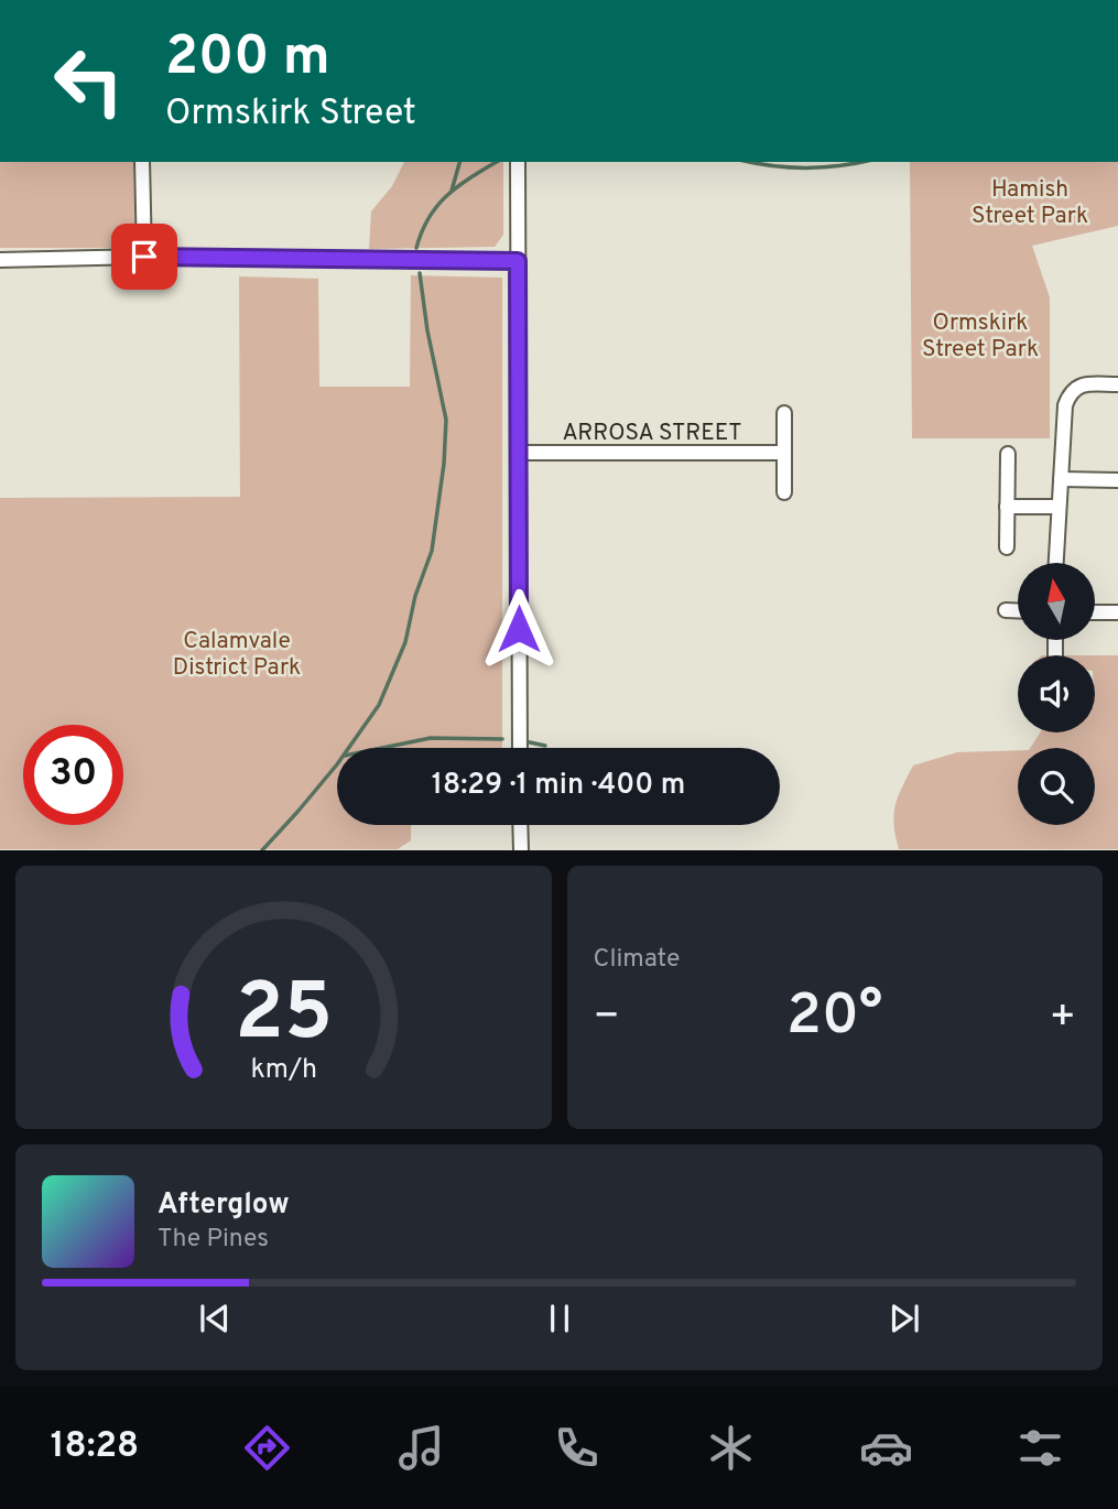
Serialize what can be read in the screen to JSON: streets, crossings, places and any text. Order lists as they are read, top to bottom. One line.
{"streets":{"street":["ARROSA STREET"]},"parks":["Hamish Street Park","Ormskirk Street Park","Calamvale District Park"],"north":"top","page":{"turn":["200 m","Ormskirk Street"],"limit":"30","trip":"18:29 · 1 min · 400 m","tile":"Climate","heat":["−","20°","+"],"song":["Afterglow","The Pines"],"tabs":"18:28","gauge":["25","km/h"]}}
